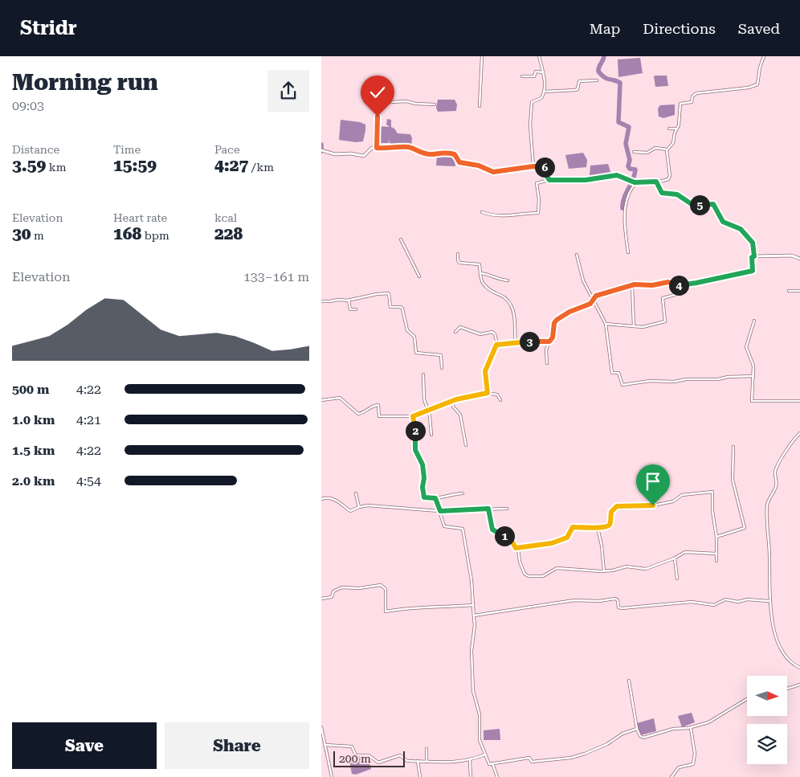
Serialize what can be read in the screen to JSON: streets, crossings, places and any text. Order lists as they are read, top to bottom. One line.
{"scale_bar":"200 m","north":"right","page":{"header":"Stridr","nav":["Map","Directions","Saved"],"heading":["Morning run","09:03"],"stats":[["Distance","3.59 km"],["Time","15:59"],["Pace","4:27 /km"],["Elevation","30 m"],["Heart rate","168 bpm"],["kcal","228"]],"pins":["6","5","4","3","2","1"],"chart":["Elevation","133–161 m"],"list":[{"name":"500 m","note":"4:22"},{"name":"1.0 km","note":"4:21"},{"name":"1.5 km","note":"4:22"},{"name":"2.0 km","note":"4:54"}],"buttons":["Save","Share"],"scale":"200 m"}}
